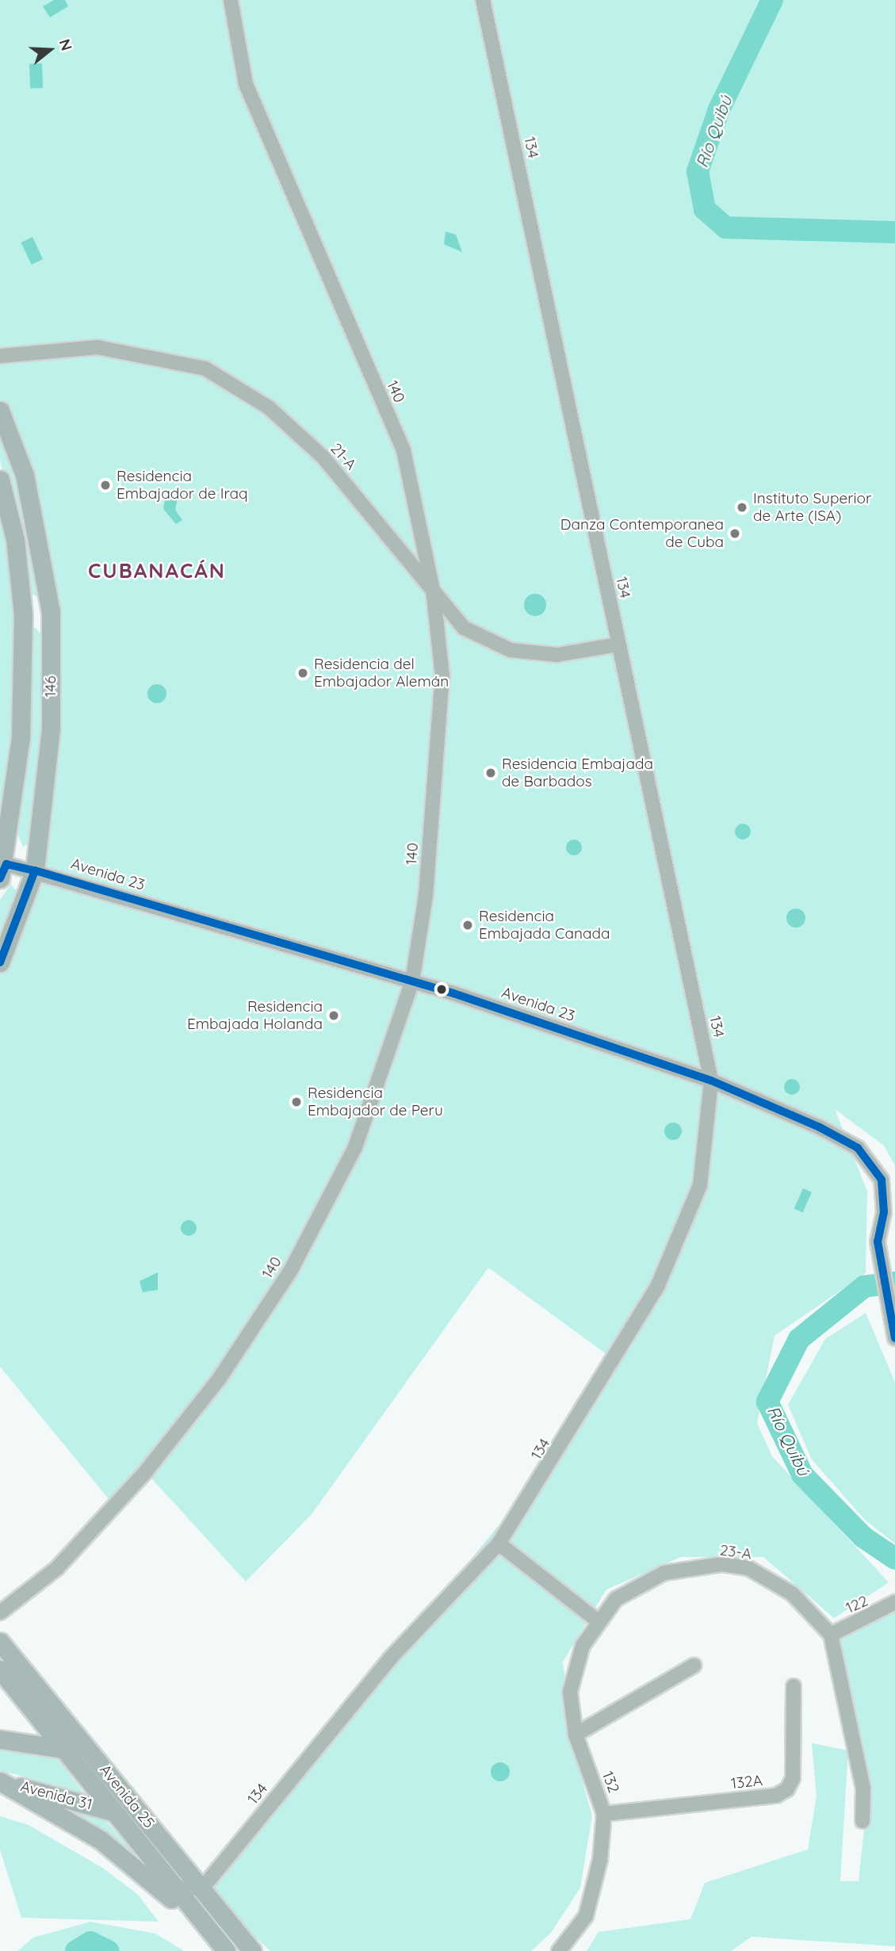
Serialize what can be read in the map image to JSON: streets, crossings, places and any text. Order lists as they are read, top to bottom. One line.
{"streets":{"main road":["146","Avenida 31","Avenida 25"],"street":["134","140","21-A","Avenida 23","23-A","122","132","132A"]},"crossings":[["134","21-A"],["134","Avenida 23"],["134","Avenida 25"],["140","21-A"],["140","Avenida 23"],["146","Avenida 23"],["23-A","122"],["23-A","132"],["132","132A"],["Avenida 31","Avenida 25"]],"districts":["CUBANACÁN"],"water":["Río Quibú"],"places":["Residencia Embajador de Iraq","Instituto Superior de Arte (ISA)","Danza Contemporanea de Cuba","Residencia del Embajador Alemán","Residencia Embajada de Barbados","Residencia Embajada Canada","Residencia Embajada Holanda","Residencia Embajador de Peru"],"north":"right"}
